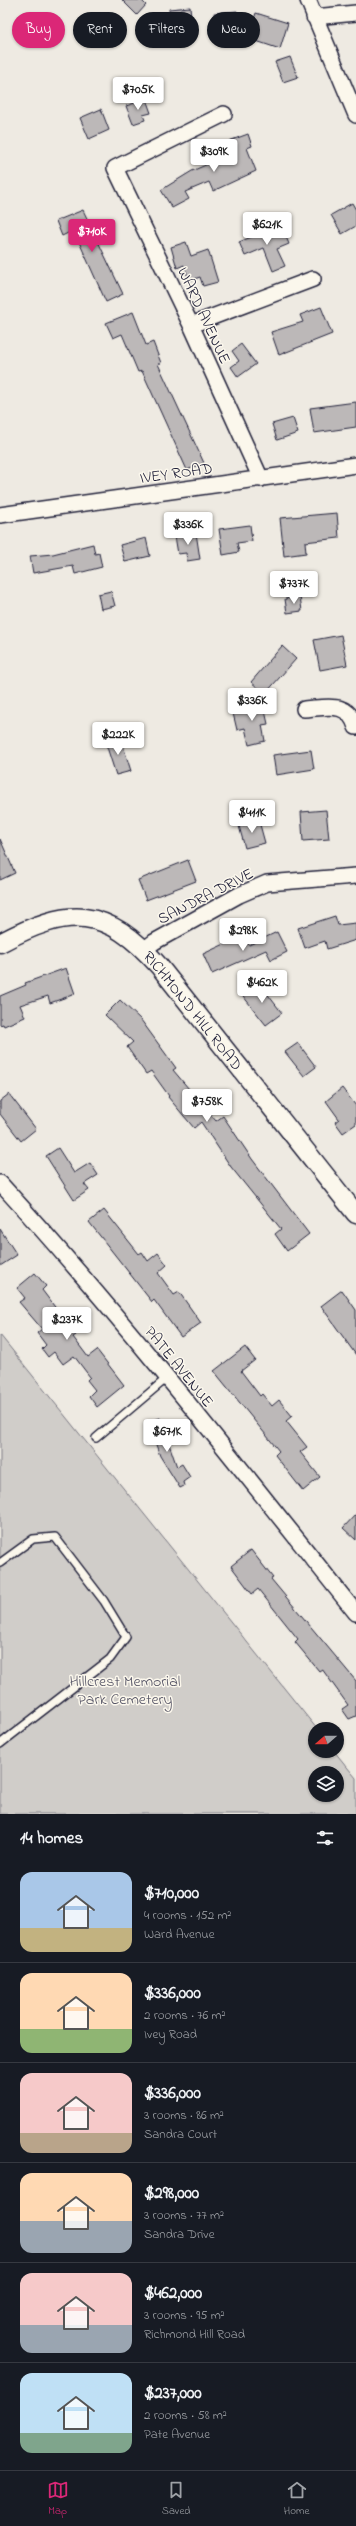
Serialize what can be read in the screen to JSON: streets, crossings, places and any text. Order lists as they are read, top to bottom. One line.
{"streets":{"street":["WARD AVENUE","IVEY ROAD","SANDRA DRIVE","RICHMOND HILL ROAD","PATE AVENUE"]},"crossings":[["WARD AVENUE","IVEY ROAD"],["SANDRA DRIVE","RICHMOND HILL ROAD"]],"parks":["Hillcrest Memorial Park Cemetery"],"north":"left","page":{"chip":["Buy","Rent","Filters","New"],"price":["$705K","$309K","$621K","$710K","$336K","$737K","$336K","$222K","$411K","$298K","$462K","$758K","$237K","$671K"],"heading":"14 homes","list":[{"name":"$710,000","note":"4 rooms · 152 m² · Ward Avenue"},{"name":"$336,000","note":"2 rooms · 76 m² · Ivey Road"},{"name":"$336,000","note":"3 rooms · 86 m² · Sandra Court"},{"name":"$298,000","note":"3 rooms · 77 m² · Sandra Drive"},{"name":"$462,000","note":"3 rooms · 95 m² · Richmond Hill Road"},{"name":"$237,000","note":"2 rooms · 58 m² · Pate Avenue"}],"tabs":["Map","Saved","Home"]}}
